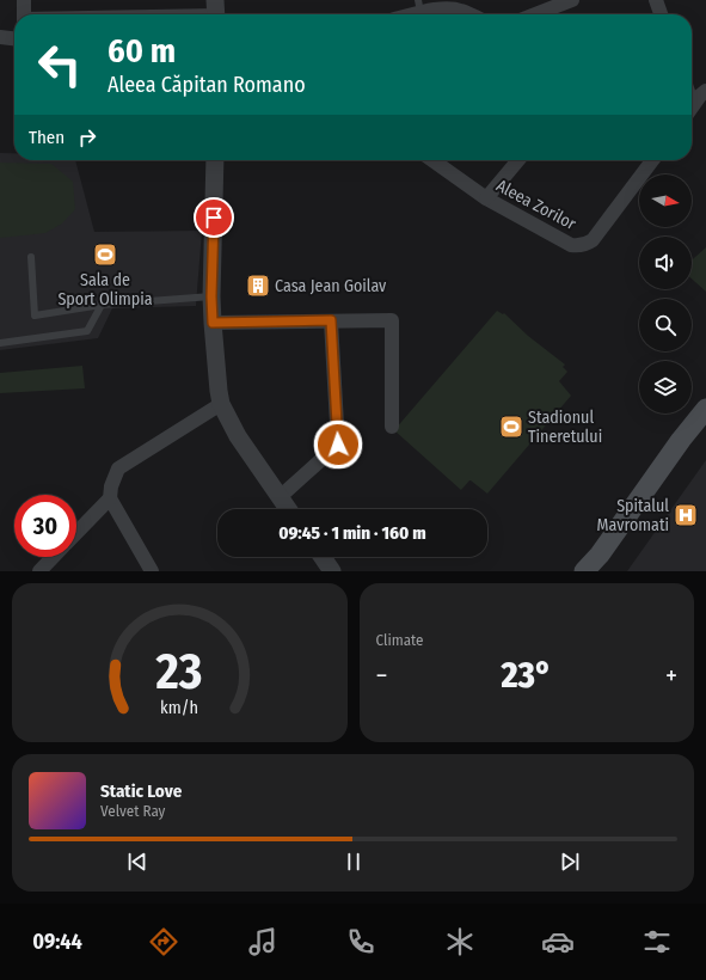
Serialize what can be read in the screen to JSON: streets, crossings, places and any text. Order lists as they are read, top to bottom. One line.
{"streets":{"street":["Aleea Zorilor"]},"places":{"sports":["Sala de Sport Olimpia","Stadionul Tineretului"],"building":["Casa Jean Goilav"],"hospital":["Spitalul Mavromati"]},"north":"right","page":{"turn":["60 m","Aleea Căpitan Romano"],"then":"Then","limit":"30","trip":"09:45 · 1 min · 160 m","tile":"Climate","heat":["−","23°","+"],"song":["Static Love","Velvet Ray"],"tabs":"09:44","gauge":["23","km/h"]}}
